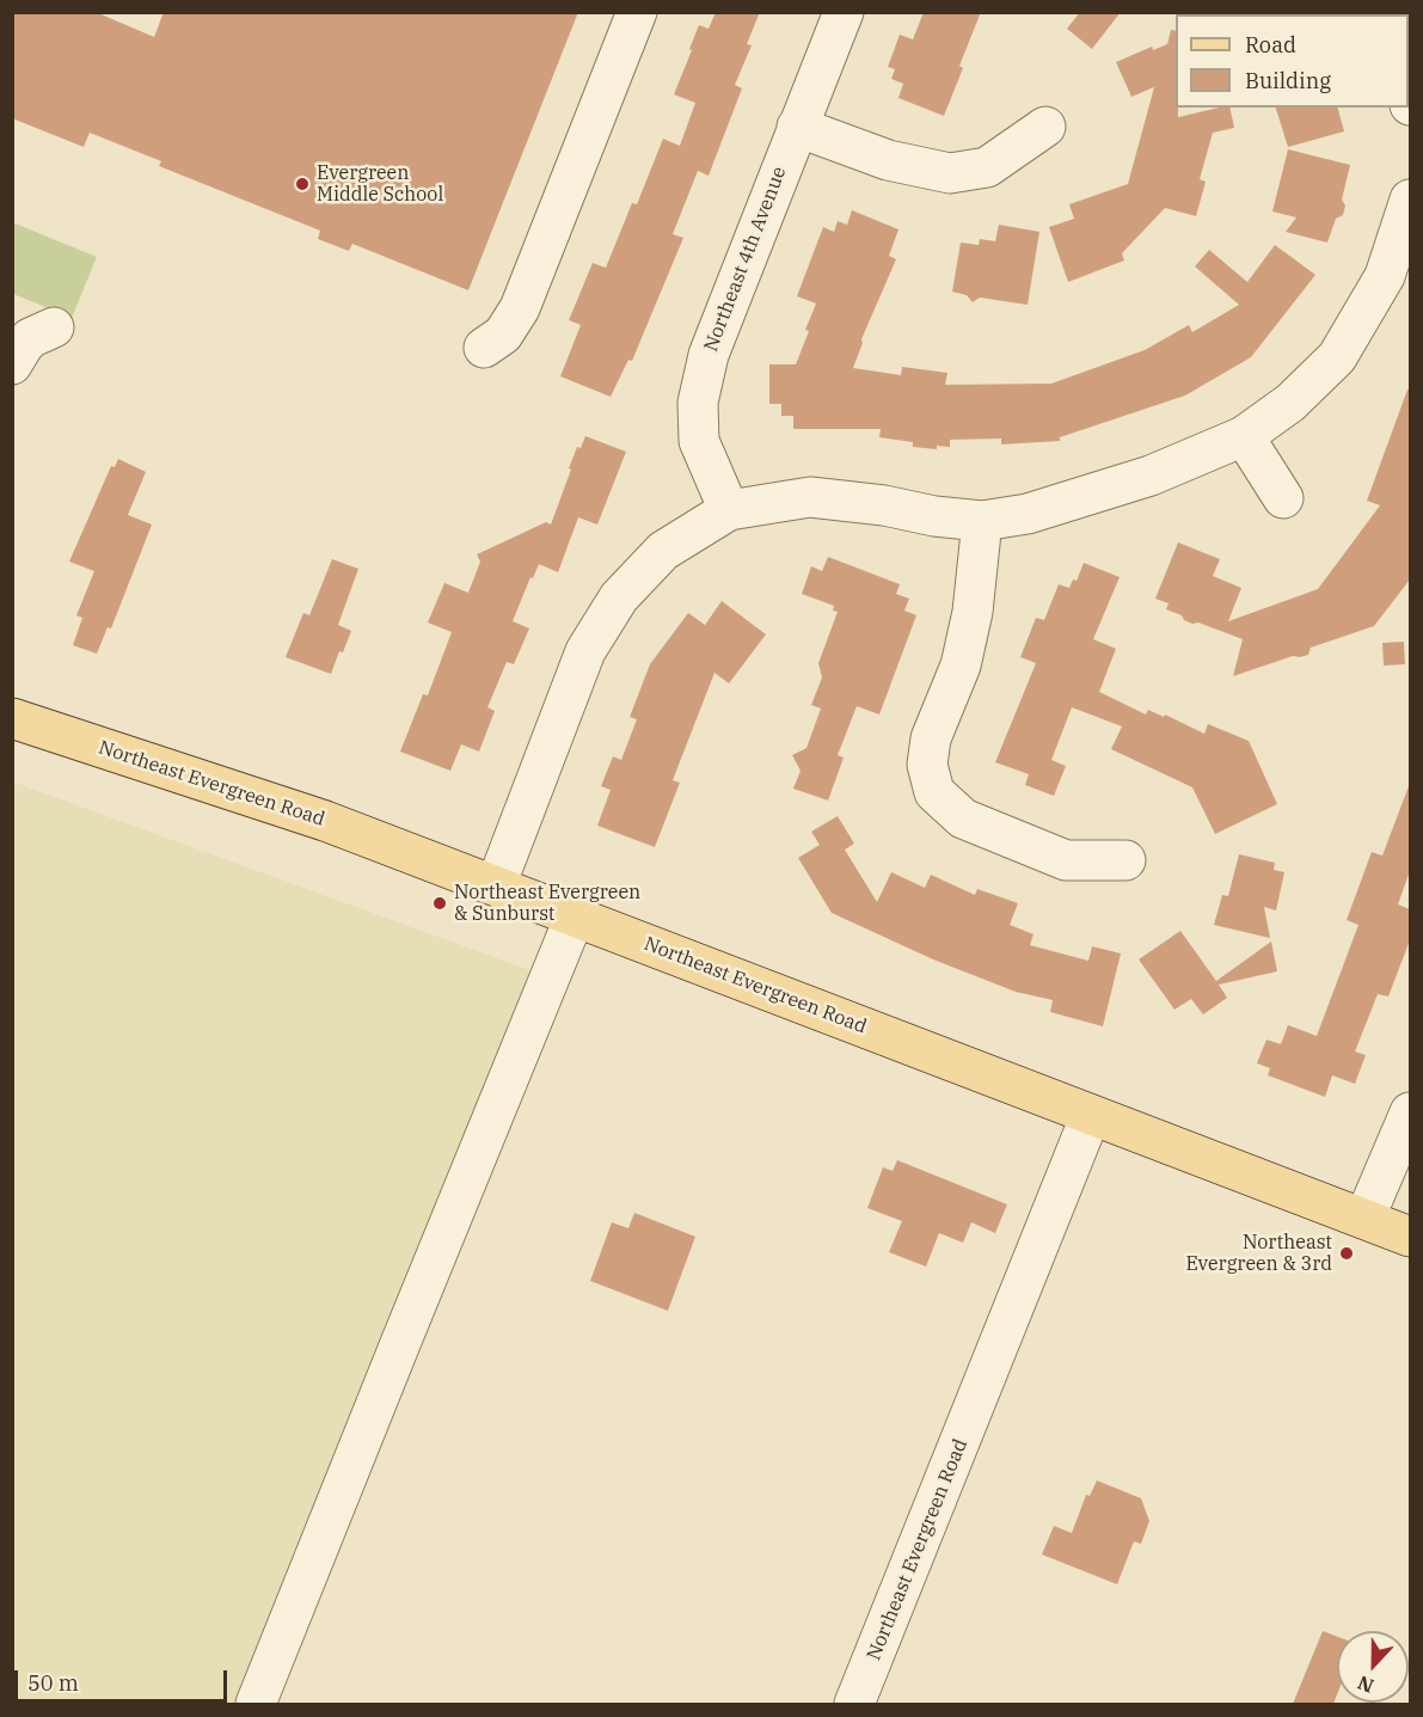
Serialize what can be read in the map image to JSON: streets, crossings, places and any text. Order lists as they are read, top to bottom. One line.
{"streets":{"main road":["Northeast Evergreen Road"],"street":["Northeast 4th Avenue"]},"places":["Evergreen Middle School","Northeast Evergreen & Sunburst","Northeast Evergreen & 3rd"],"legend":["Road","Building"],"scale_bar":"50 m","north":"bottom"}
